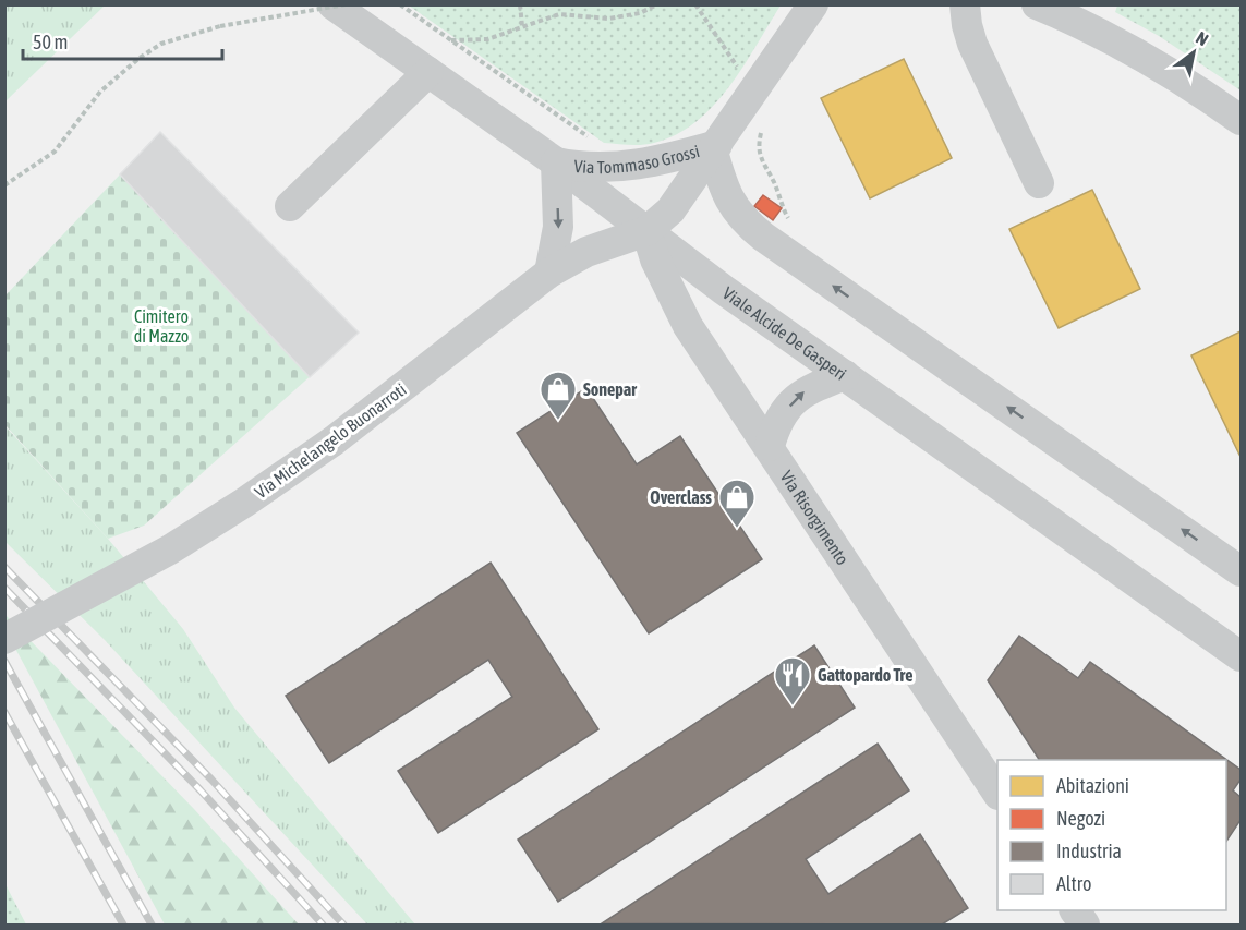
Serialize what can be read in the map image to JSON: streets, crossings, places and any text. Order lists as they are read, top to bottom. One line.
{"streets":{"street":["Via Tommaso Grossi","Viale Alcide De Gasperi","Via Michelangelo Buonarroti","Via Risorgimento"]},"crossings":[["Via Tommaso Grossi","Viale Alcide De Gasperi"],["Via Tommaso Grossi","Via Michelangelo Buonarroti"],["Via Tommaso Grossi","Via Risorgimento"],["Viale Alcide De Gasperi","Via Michelangelo Buonarroti"],["Viale Alcide De Gasperi","Via Risorgimento"],["Via Michelangelo Buonarroti","Via Risorgimento"]],"parks":["Cimitero di Mazzo"],"places":{"shop":["Sonepar","Overclass"],"restaurant":["Gattopardo Tre"]},"legend":["Abitazioni","Negozi","Industria","Altro"],"scale_bar":"50 m","north":"top right"}
